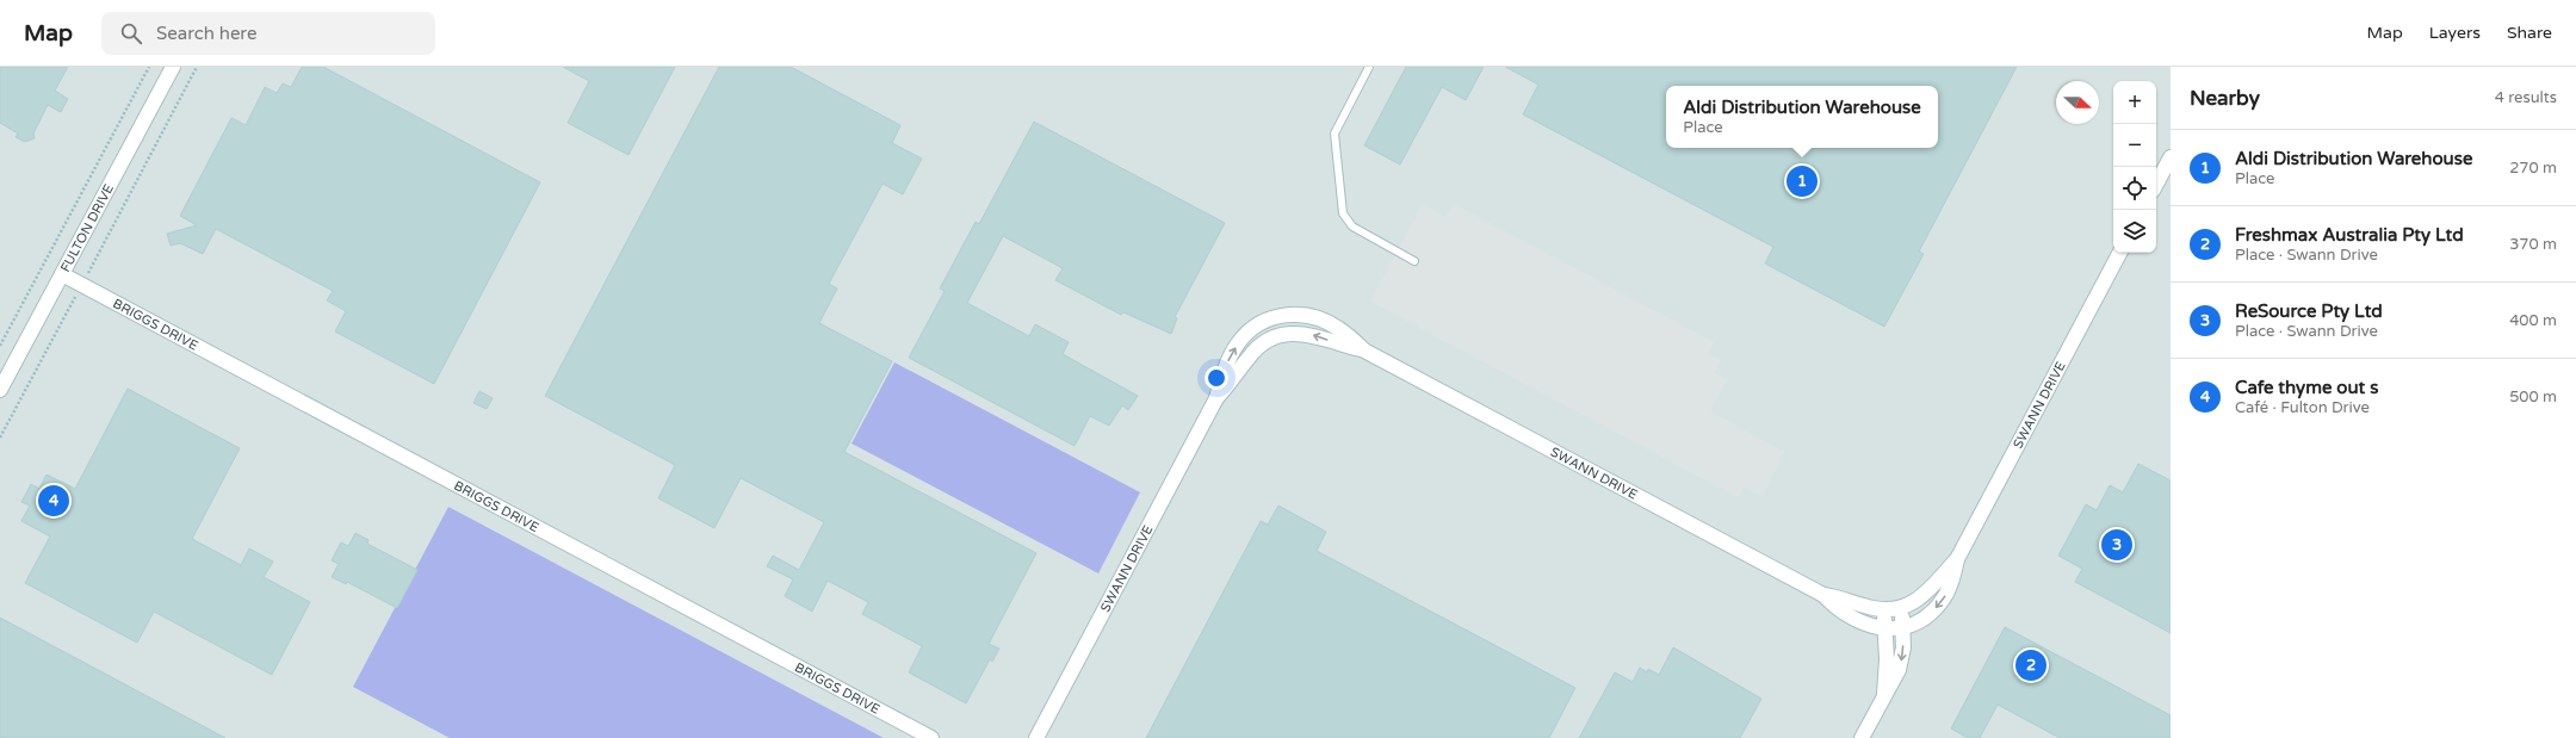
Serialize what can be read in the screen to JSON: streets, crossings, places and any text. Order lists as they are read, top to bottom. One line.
{"streets":{"street":["FULTON DRIVE","BRIGGS DRIVE","SWANN DRIVE"]},"crossings":[["FULTON DRIVE","BRIGGS DRIVE"]],"north":"right","page":{"header":"Map","search":"Search here","nav":["Map","Layers","Share"],"heading":["Nearby","4 results"],"map_buttons":["+","−"],"popup":["Aldi Distribution Warehouse","Place"],"list":[{"mark":"1","name":"Aldi Distribution Warehouse","note":"Place","value":"270 m"},{"mark":"2","name":"Freshmax Australia Pty Ltd","note":"Place · Swann Drive","value":"370 m"},{"mark":"3","name":"ReSource Pty Ltd","note":"Place · Swann Drive","value":"400 m"},{"mark":"4","name":"Cafe thyme out s","note":"Café · Fulton Drive","value":"500 m"}],"pins":["1","4","3","2"]}}
